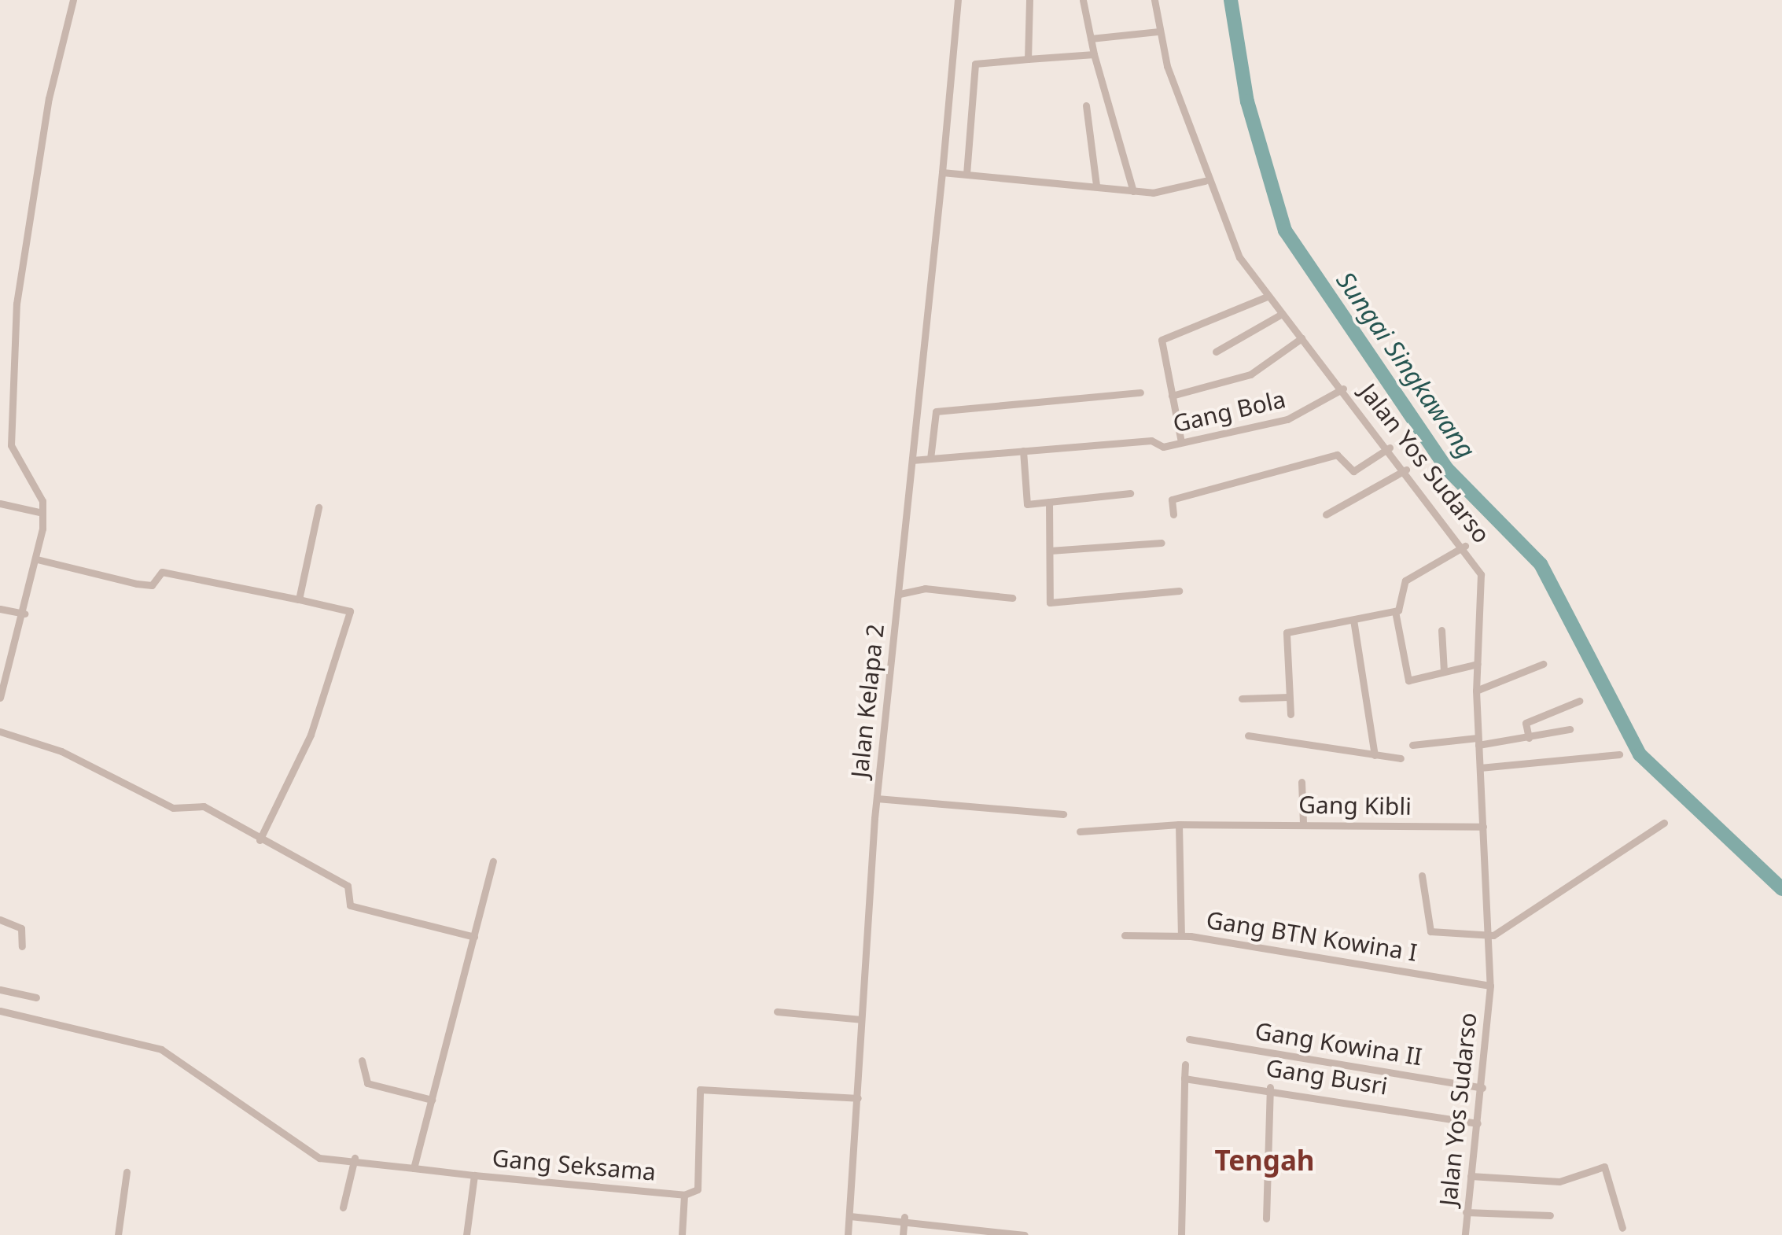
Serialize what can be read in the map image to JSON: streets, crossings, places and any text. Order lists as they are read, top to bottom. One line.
{"streets":{"street":["Gang Bola","Jalan Yos Sudarso","Jalan Kelapa 2","Gang Kibli","Gang BTN Kowina I","Gang Kowina II","Gang Busri","Gang Seksama"]},"crossings":[["Gang Bola","Jalan Yos Sudarso"],["Jalan Yos Sudarso","Gang Kibli"],["Jalan Yos Sudarso","Gang BTN Kowina I"],["Jalan Yos Sudarso","Gang Kowina II"],["Jalan Yos Sudarso","Gang Busri"]],"districts":["Tengah"],"water":["Sungai Singkawang"]}
